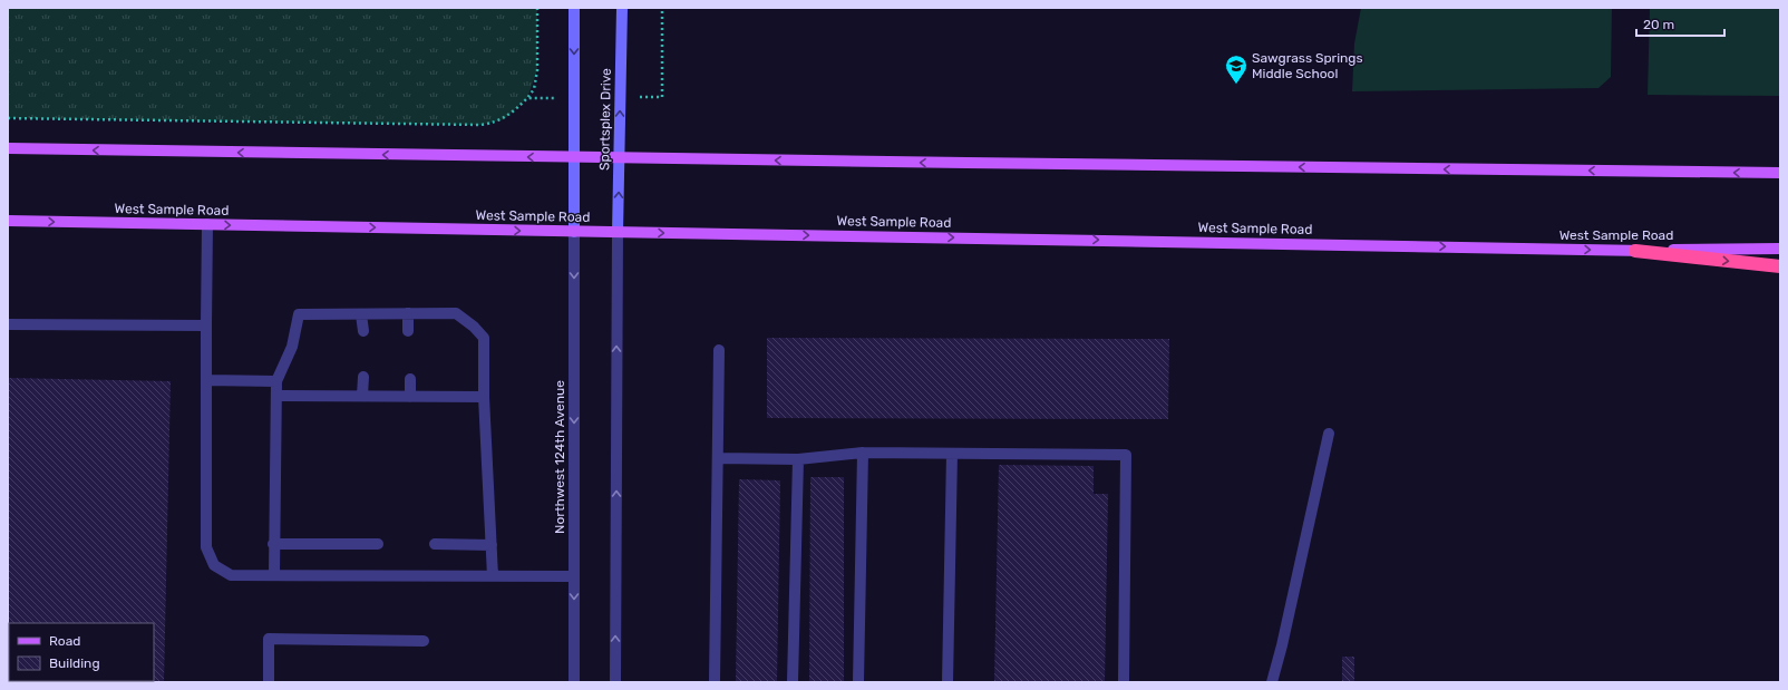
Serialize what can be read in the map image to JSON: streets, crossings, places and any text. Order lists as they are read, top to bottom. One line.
{"streets":{"main road":["West Sample Road"],"street":["Sportsplex Drive","Northwest 124th Avenue"]},"crossings":[["Sportsplex Drive","West Sample Road"],["West Sample Road","Northwest 124th Avenue"]],"places":{"school or university":["Sawgrass Springs Middle School"]},"legend":["Road","Building"],"scale_bar":"20 m"}
